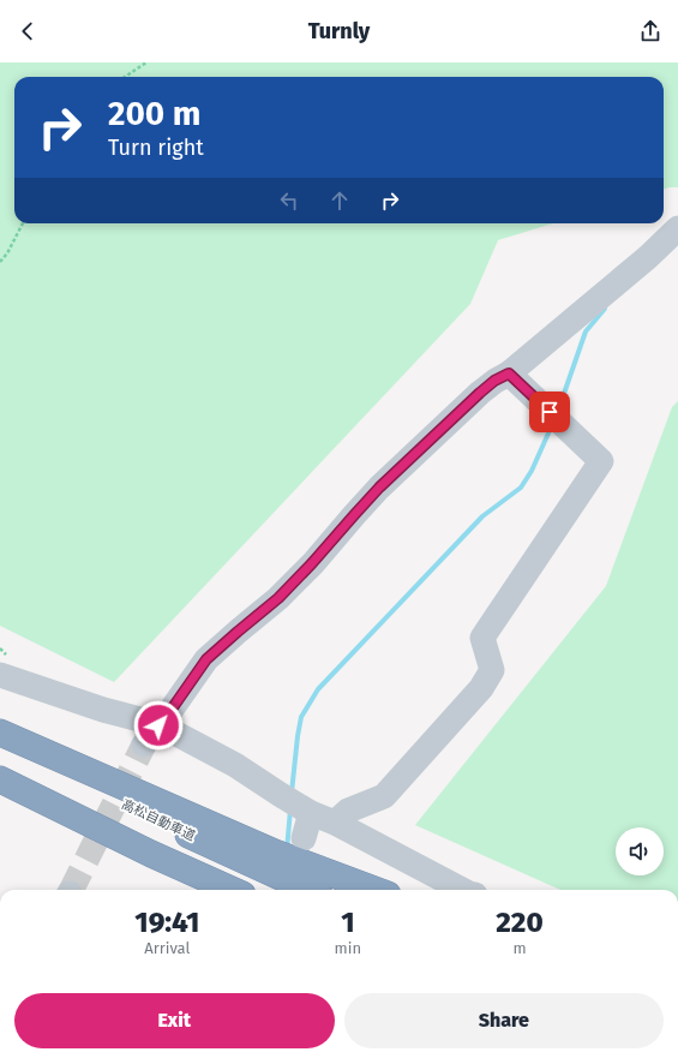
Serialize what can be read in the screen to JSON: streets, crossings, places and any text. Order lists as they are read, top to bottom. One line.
{"streets":{"highway":["高松自動車道"]},"page":{"header":"Turnly","turn":["200 m","Turn right"],"eta":["19:41","Arrival","1","min","220","m"],"buttons":["Exit","Share"]}}
